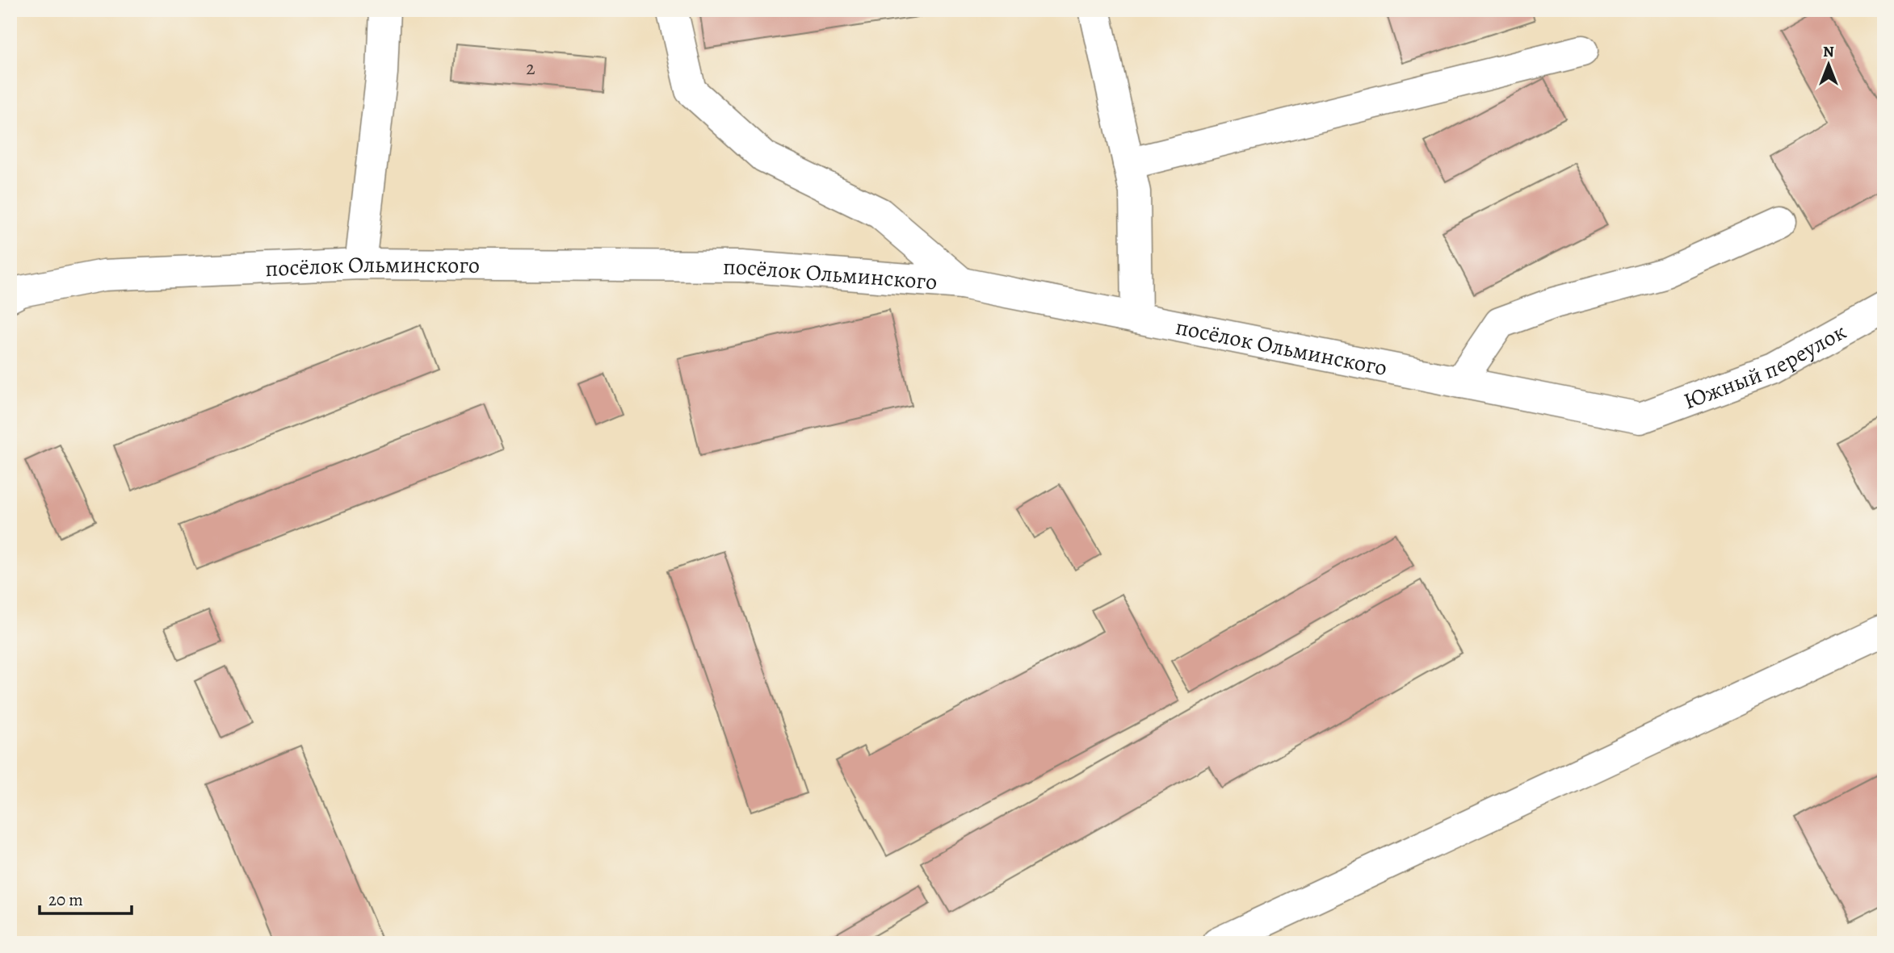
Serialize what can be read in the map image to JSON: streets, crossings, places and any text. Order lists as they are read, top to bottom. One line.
{"streets":{"street":["посёлок Ольминского","Южный переулок"]},"crossings":[["посёлок Ольминского","Южный переулок"]],"house_numbers":["2"],"scale_bar":"20 m","north":"top"}
